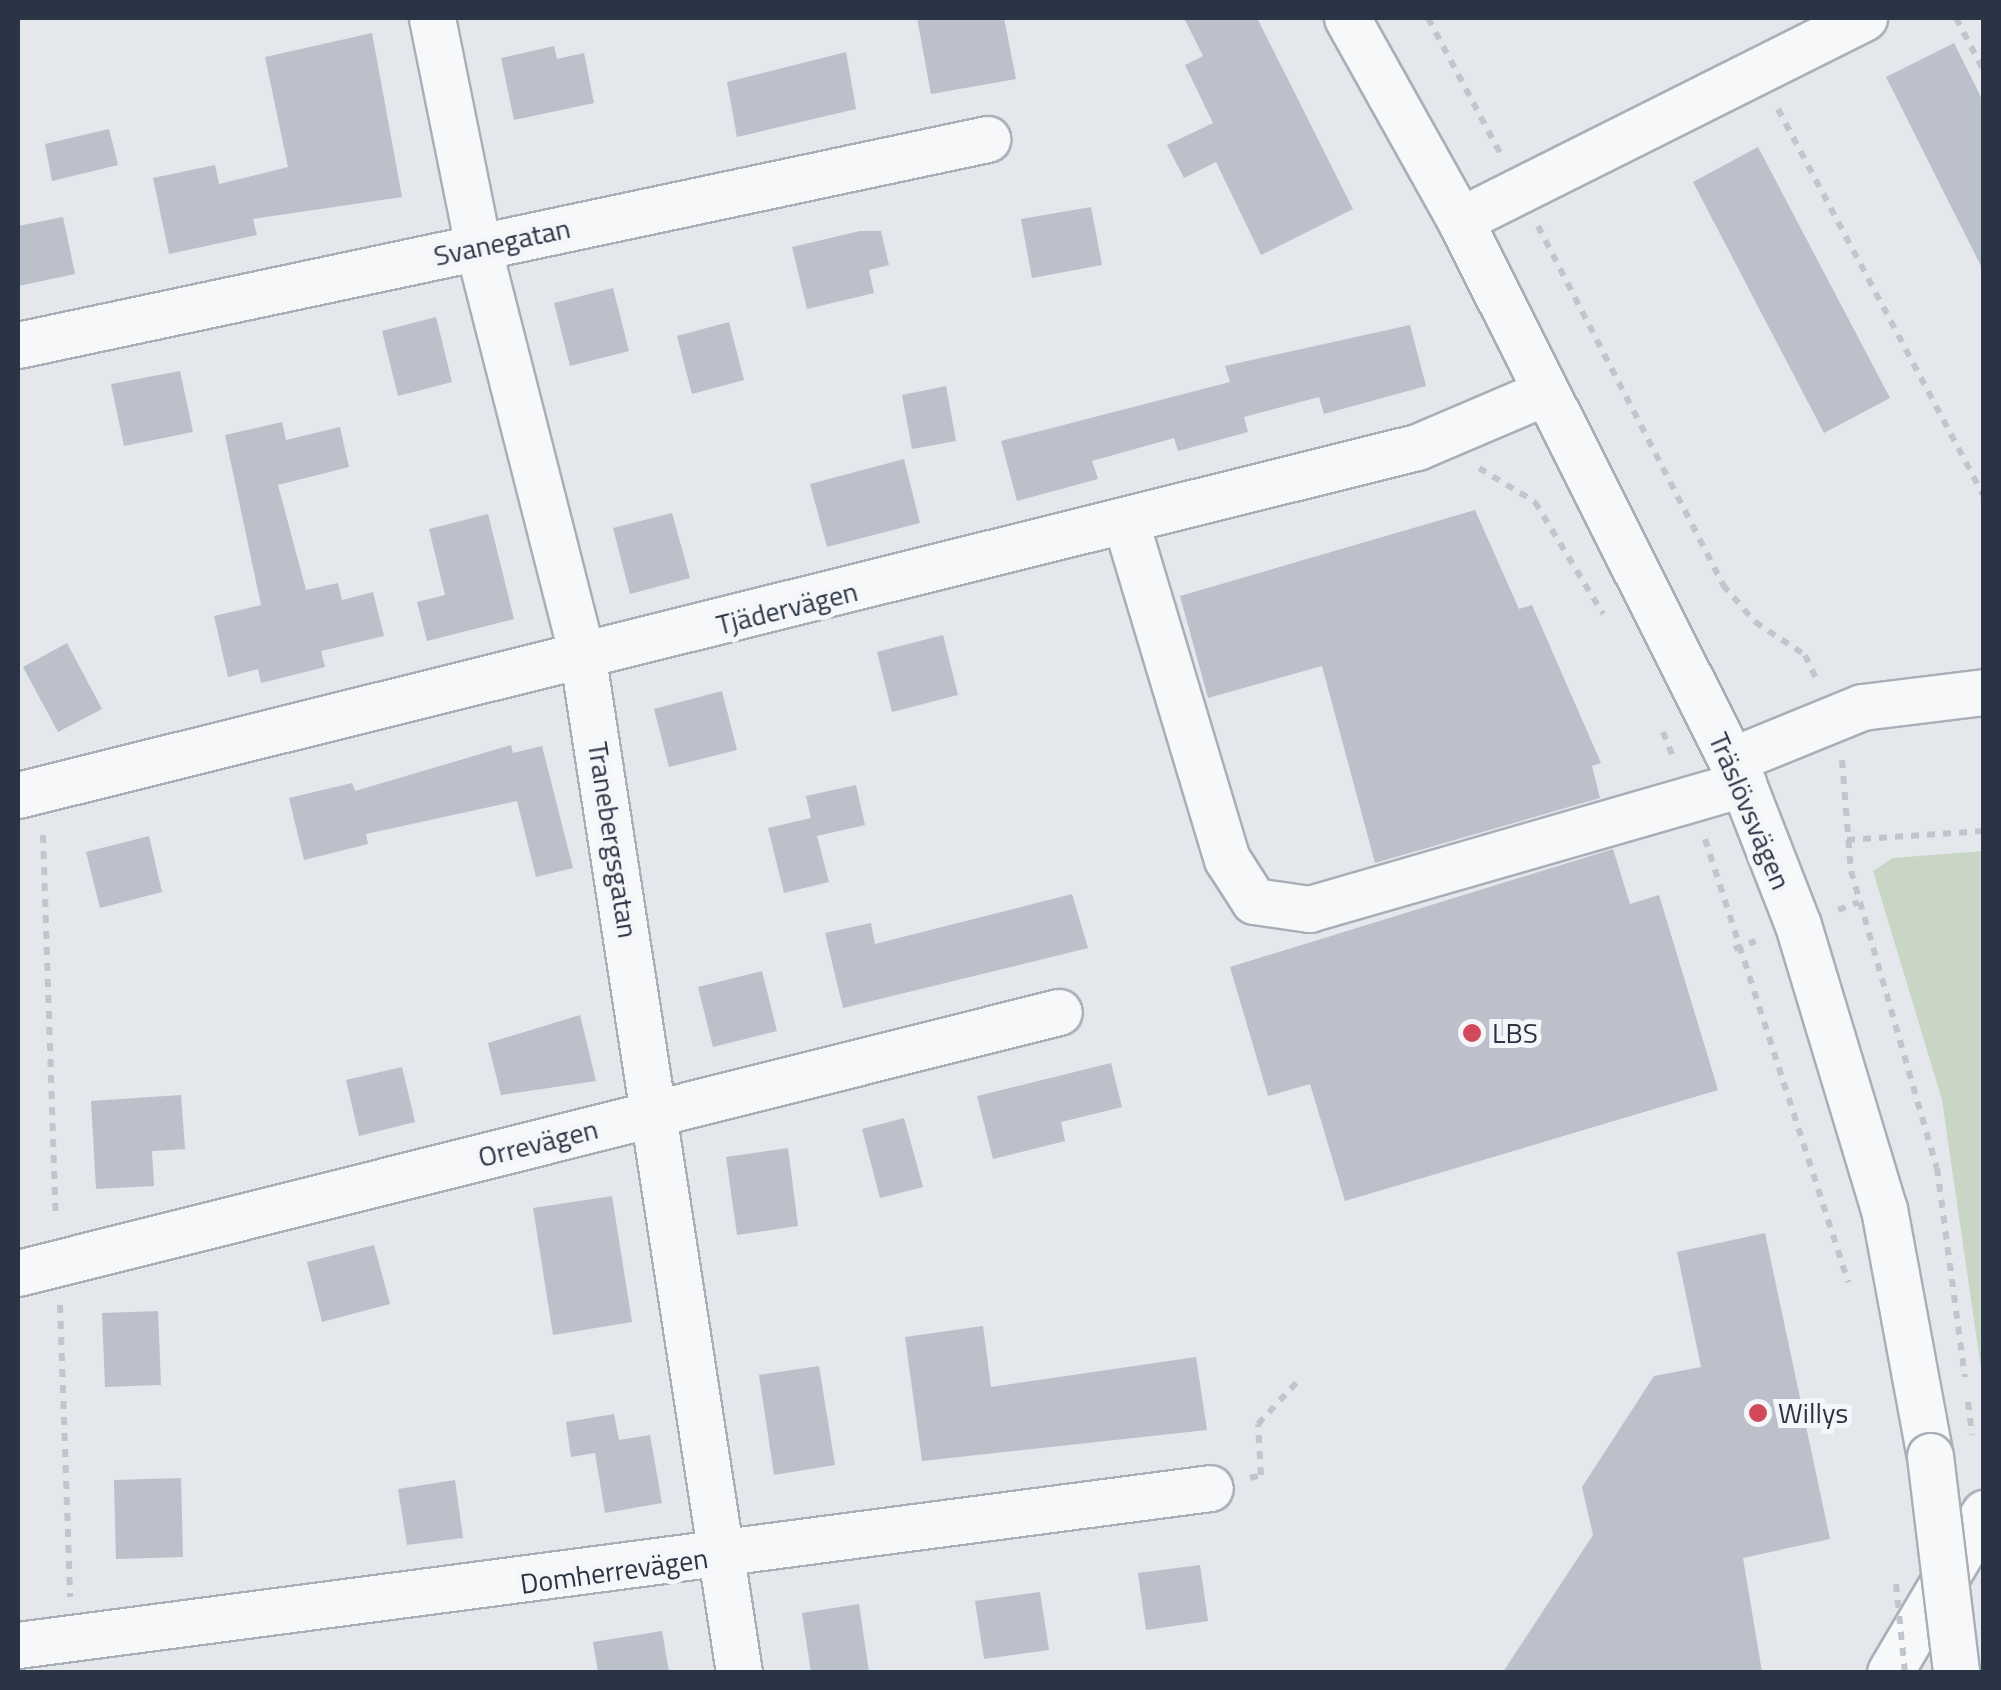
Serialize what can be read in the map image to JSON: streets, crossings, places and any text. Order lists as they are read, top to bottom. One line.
{"streets":{"street":["Svanegatan","Tjädervägen","Träslövsvägen","Tranebergsgatan","Orrevägen","Domherrevägen"]},"crossings":[["Svanegatan","Tranebergsgatan"],["Tjädervägen","Träslövsvägen"],["Tjädervägen","Tranebergsgatan"],["Tranebergsgatan","Orrevägen"],["Tranebergsgatan","Domherrevägen"]],"places":["LBS","Willys"]}
